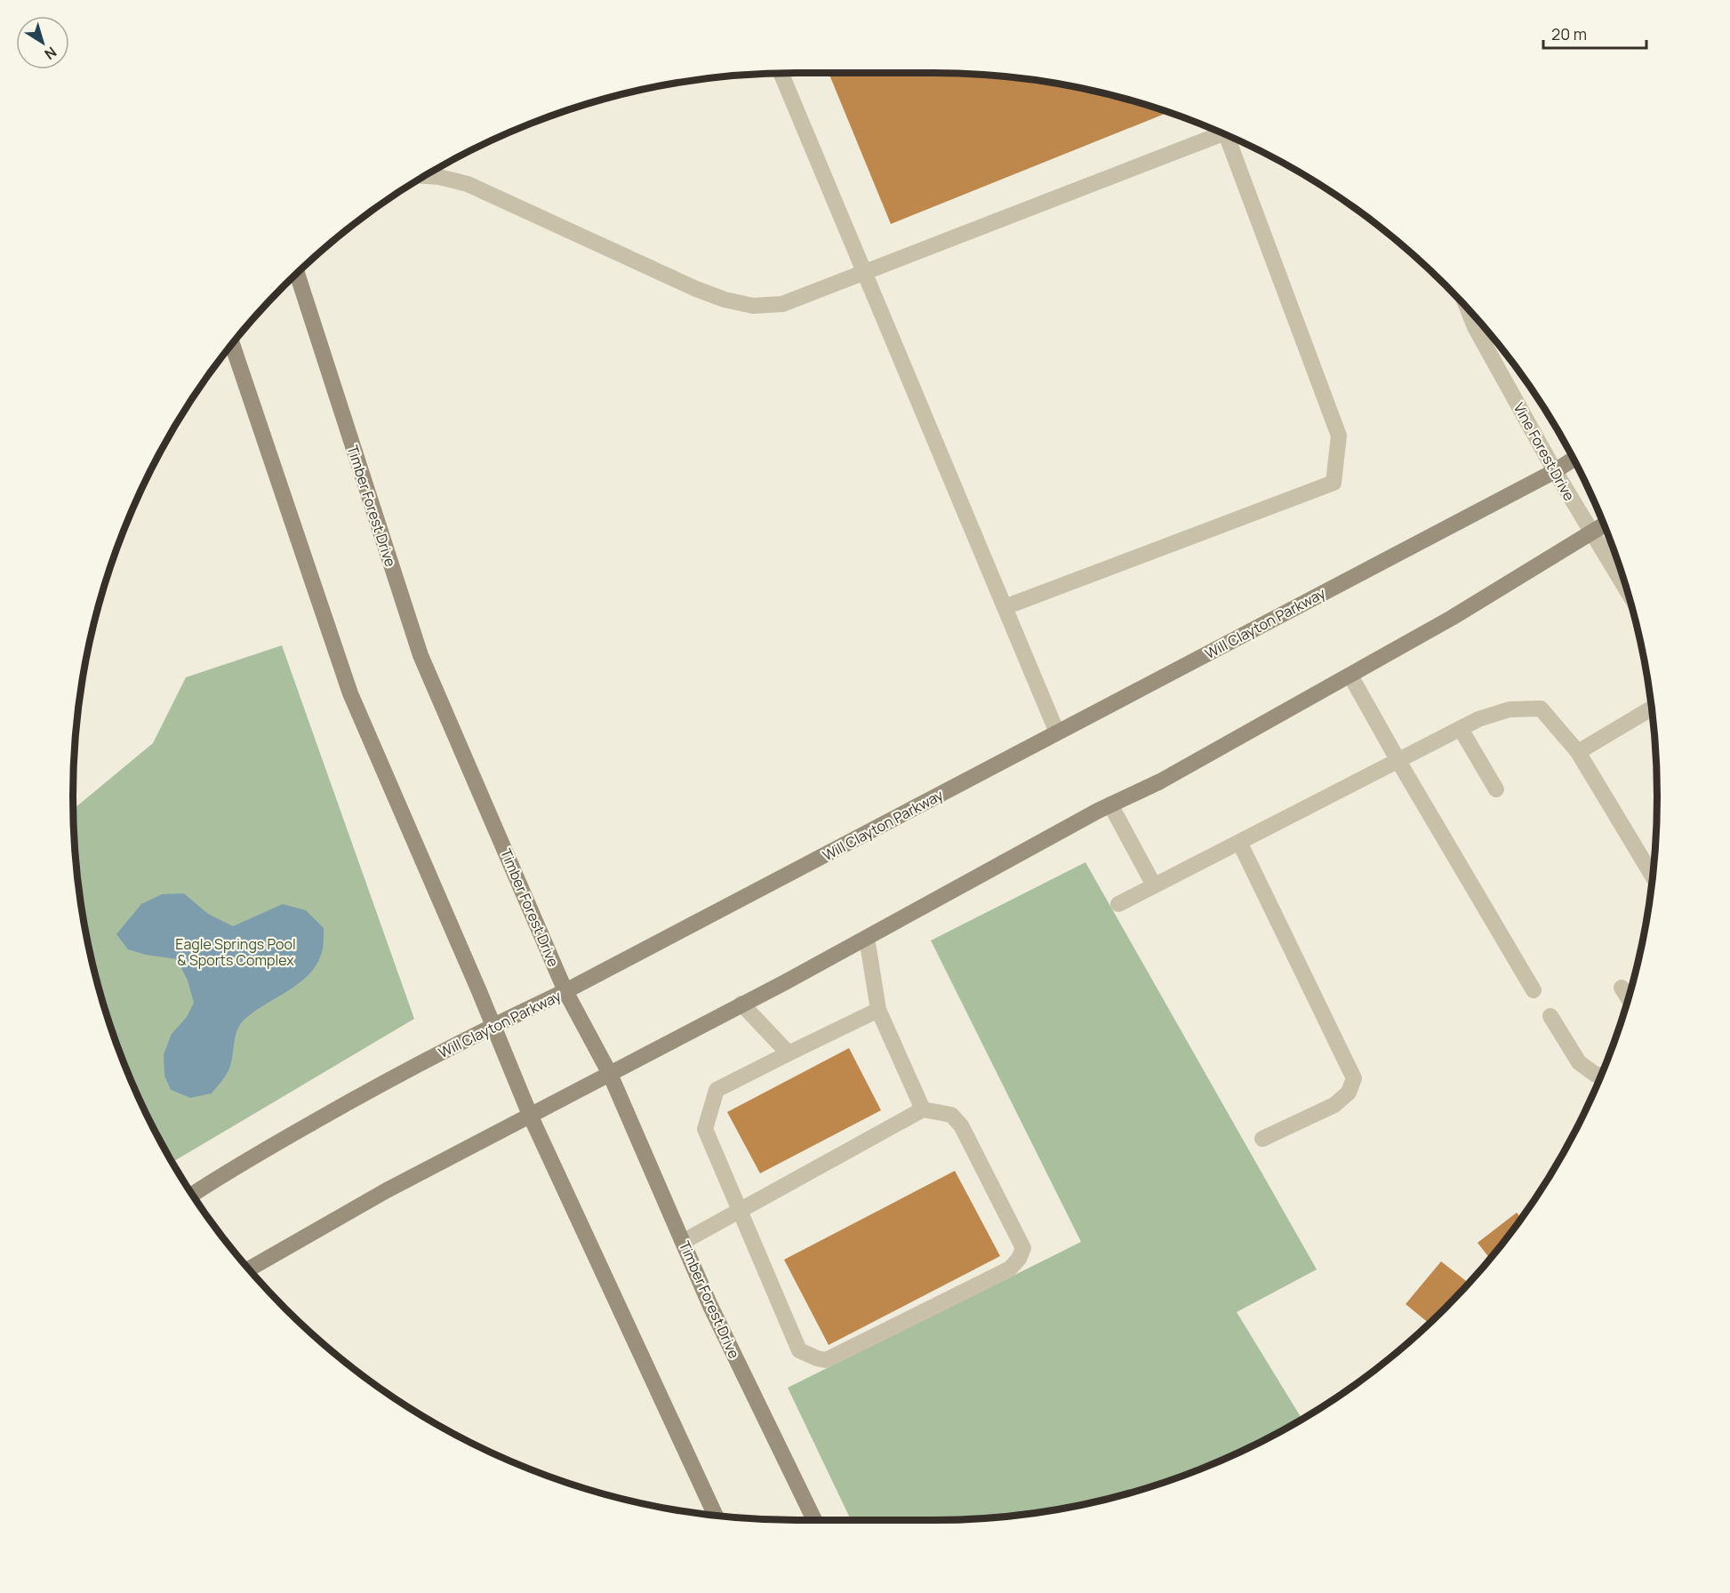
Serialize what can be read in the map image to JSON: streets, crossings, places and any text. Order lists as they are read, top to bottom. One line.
{"streets":{"main road":["Timber Forest Drive","Will Clayton Parkway"],"street":["Vine Forest Drive"]},"crossings":[["Vine Forest Drive","Will Clayton Parkway"],["Timber Forest Drive","Will Clayton Parkway"]],"parks":["Eagle Springs Pool & Sports Complex"],"scale_bar":"20 m","north":"bottom right"}
